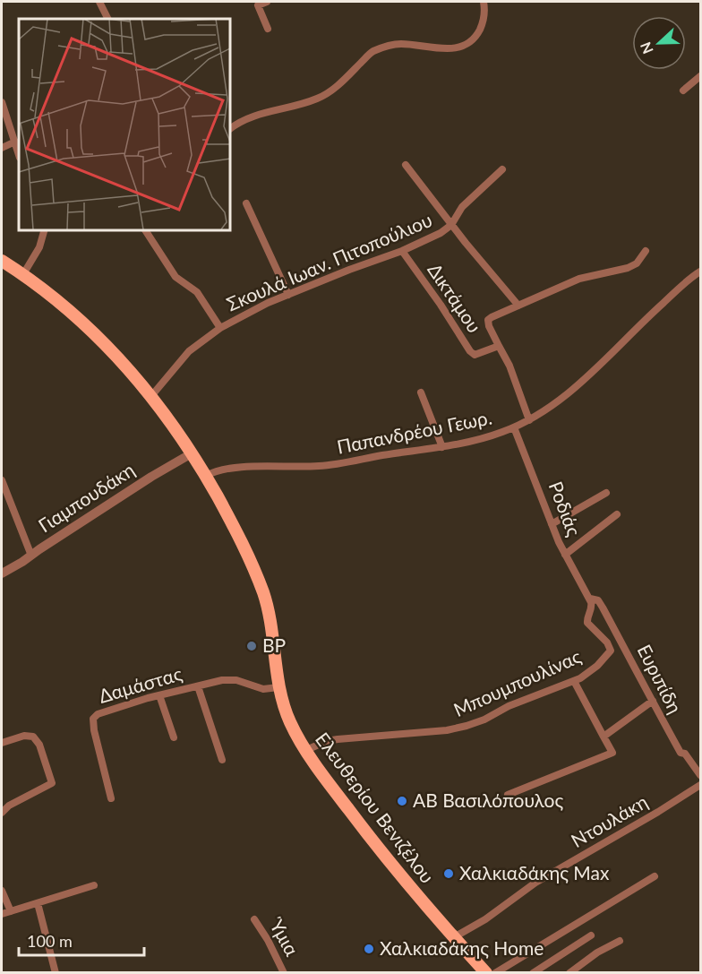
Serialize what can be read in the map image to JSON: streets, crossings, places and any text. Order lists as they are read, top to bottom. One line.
{"streets":{"main road":["Ελευθερίου Βενιζέλου"],"street":["Σκουλά Ιωαν. Πιτοπούλιου","Δικτάμου","Παπανδρέου Γεωρ.","Γιαμπουδάκη","Ροδιάς","Ευριπίδη","Μπουμπουλίνας","Δαμάστας","Ντουλάκη","Ύμια"]},"crossings":[["Σκουλά Ιωαν. Πιτοπούλιου","Δικτάμου"],["Σκουλά Ιωαν. Πιτοπούλιου","Ελευθερίου Βενιζέλου"],["Δικτάμου","Παπανδρέου Γεωρ."],["Παπανδρέου Γεωρ.","Ροδιάς"],["Παπανδρέου Γεωρ.","Ελευθερίου Βενιζέλου"],["Γιαμπουδάκη","Ελευθερίου Βενιζέλου"],["Ροδιάς","Ευριπίδη"],["Ροδιάς","Μπουμπουλίνας"],["Ευριπίδη","Μπουμπουλίνας"],["Μπουμπουλίνας","Ελευθερίου Βενιζέλου"],["Δαμάστας","Ελευθερίου Βενιζέλου"],["Ελευθερίου Βενιζέλου","Ντουλάκη"]],"places":["BP","ΑΒ Βασιλόπουλος","Χαλκιαδάκης Max","Χαλκιαδάκης Home"],"scale_bar":"100 m","north":"left"}
